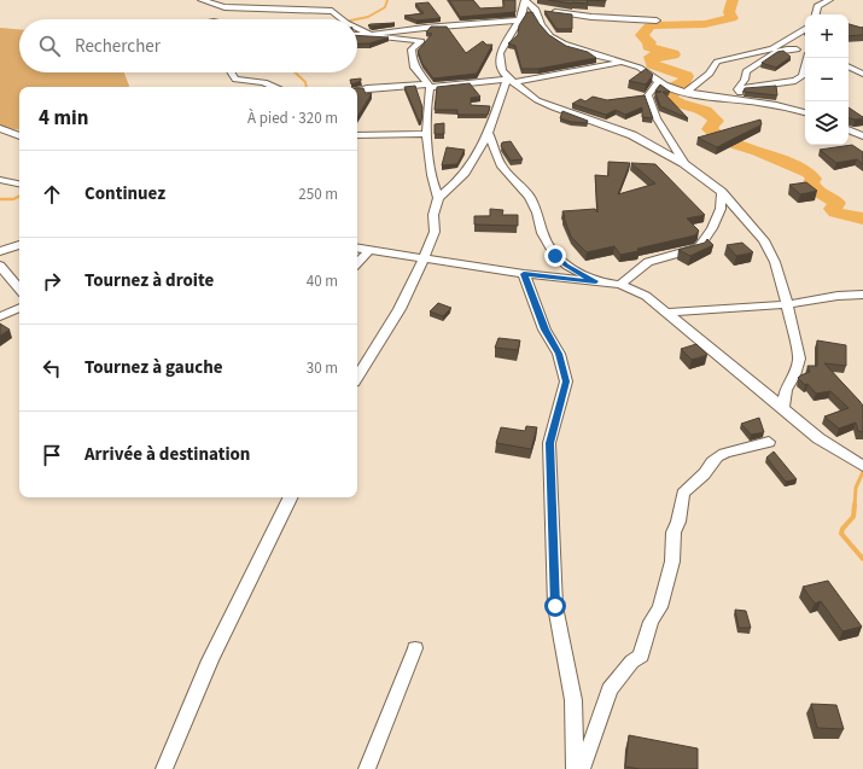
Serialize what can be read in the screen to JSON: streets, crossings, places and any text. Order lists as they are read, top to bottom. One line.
{"page":{"map_buttons":["+","−"],"search":"Rechercher","heading":["4 min","À pied · 320 m"],"list":[["Continuez","250 m"],["Tournez à droite","40 m"],["Tournez à gauche","30 m"],"Arrivée à destination"]}}
